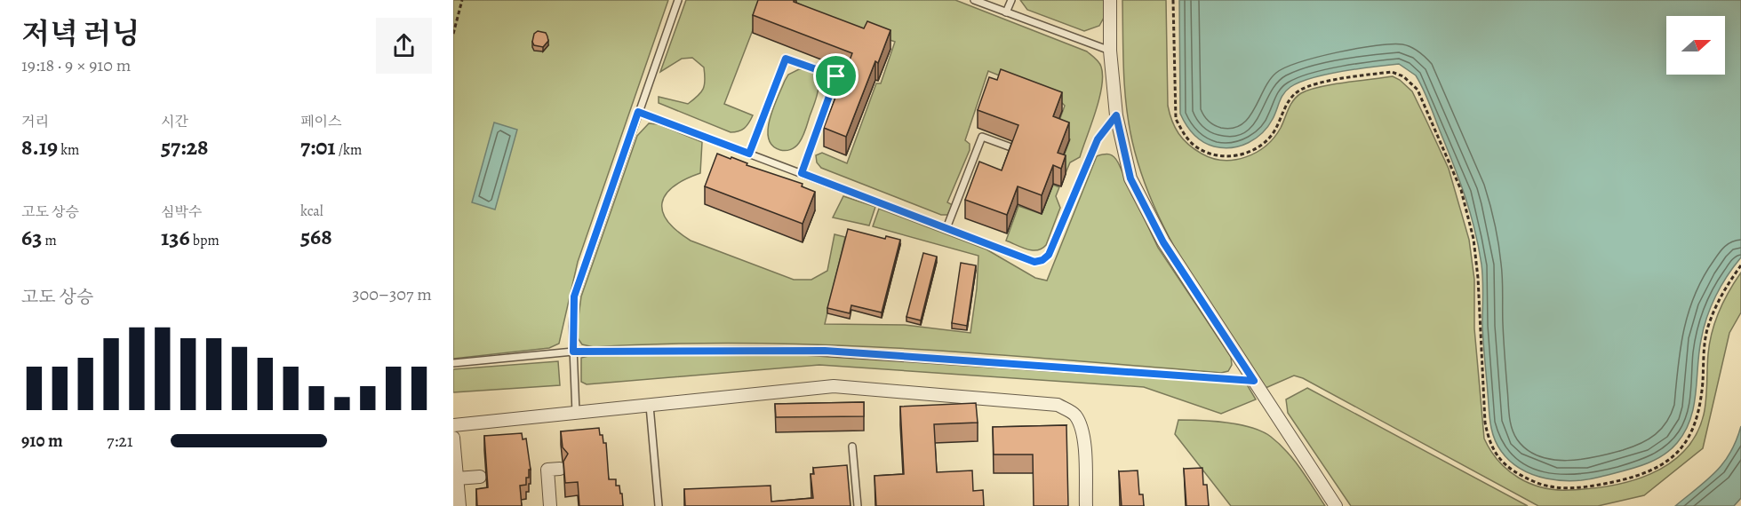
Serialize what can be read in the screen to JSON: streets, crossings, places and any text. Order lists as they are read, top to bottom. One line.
{"north":"right","page":{"heading":["저녁 러닝","19:18 · 9 × 910 m"],"stats":[["거리","8.19 km"],["시간","57:28"],["페이스","7:01 /km"],["고도 상승","63 m"],["심박수","136 bpm"],["kcal","568"]],"chart":["고도 상승","300–307 m"],"list":[{"name":"910 m","note":"7:21"}]}}
